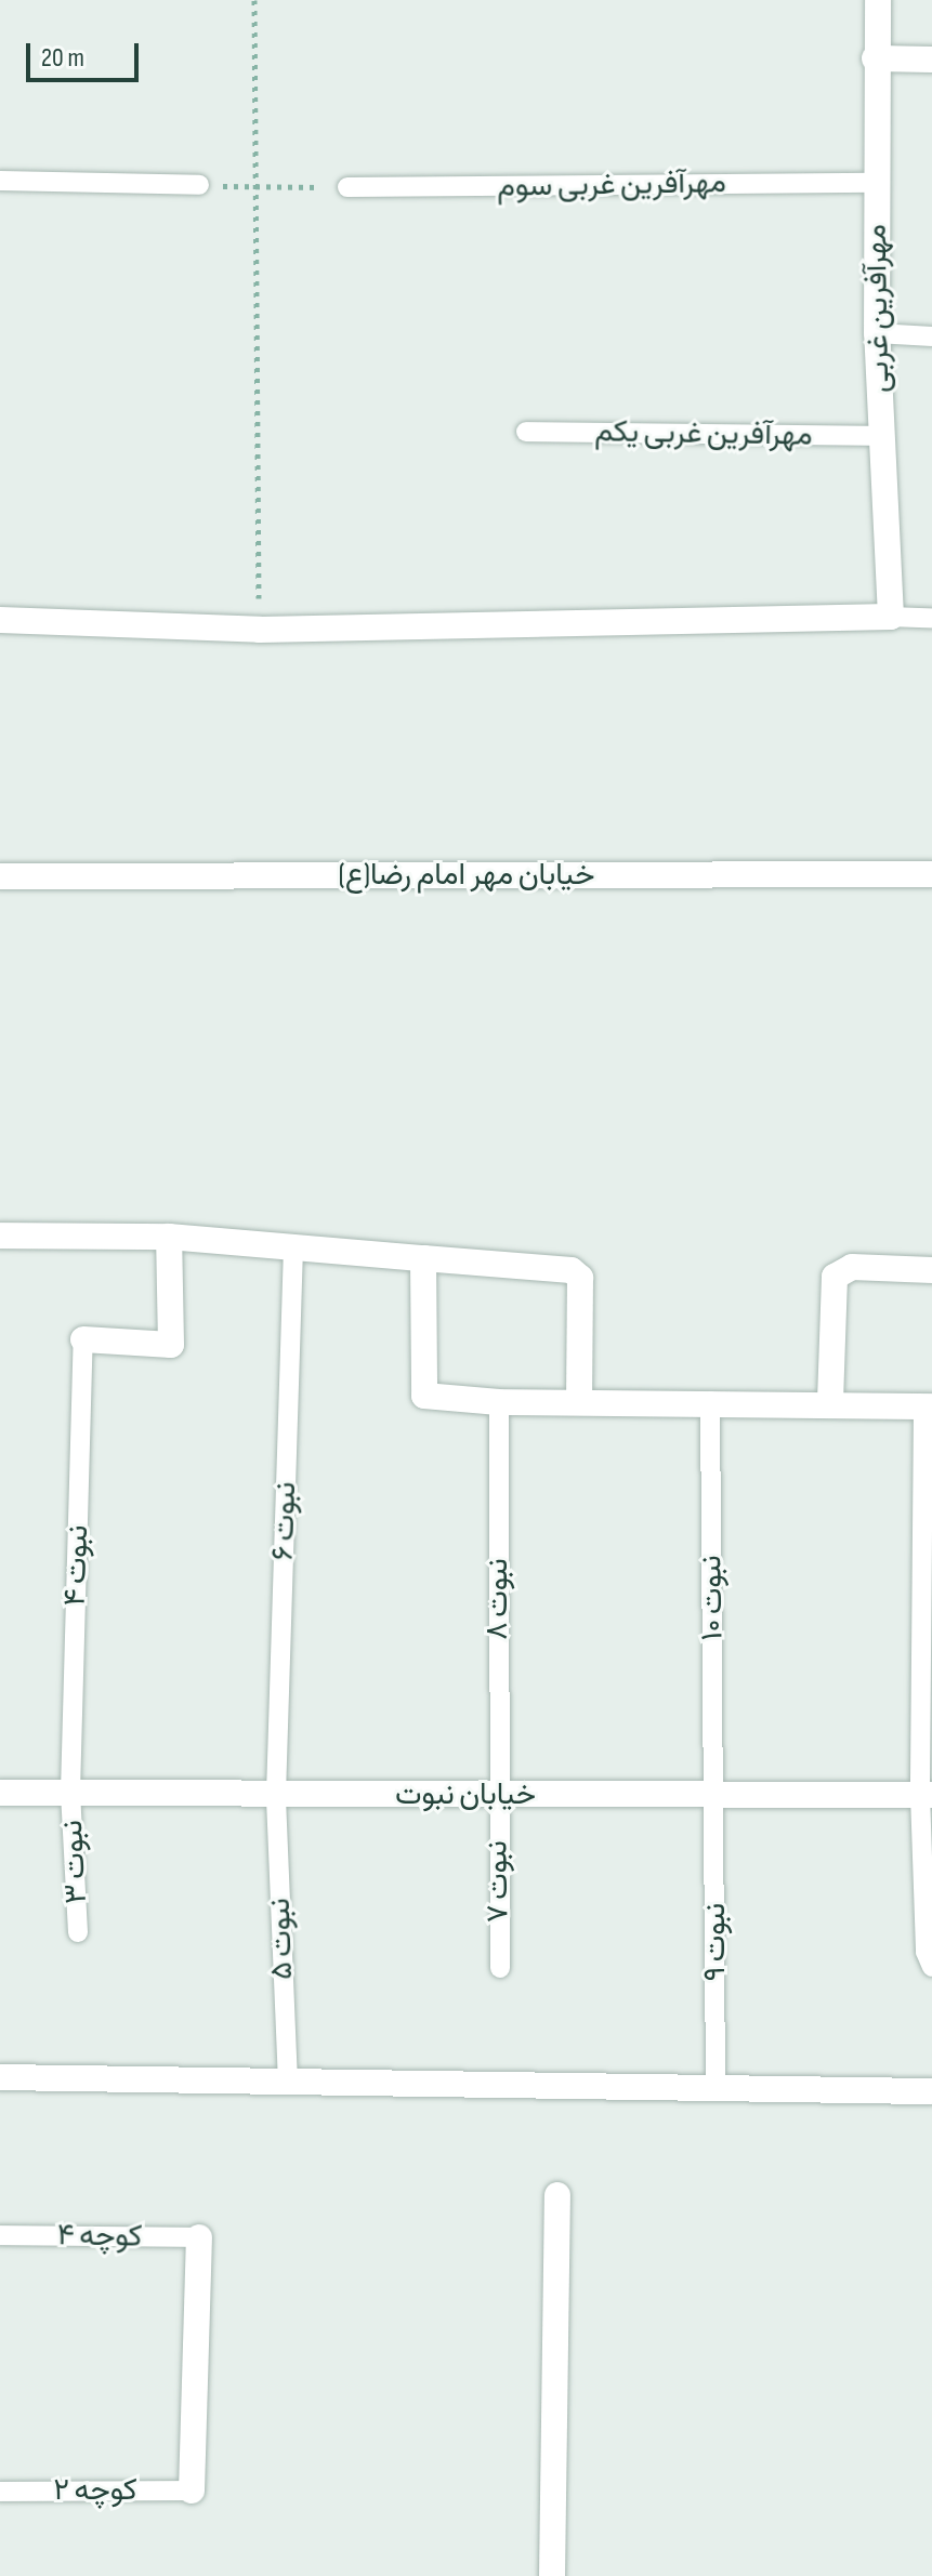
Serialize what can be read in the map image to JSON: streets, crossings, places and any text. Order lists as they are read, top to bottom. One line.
{"streets":{"street":["مهرآفرین غربی","خیابان مهر امام رضا(ع)","خیابان نبوت"],"lane":["مهرآفرین غربی سوم","مهرآفرین غربی یکم","نبوت ۶","نبوت ۴","نبوت ۱۰","نبوت ۸","نبوت ۳","نبوت ۷","نبوت ۵","نبوت ۹","کوچه ۴","کوچه ۲"]},"crossings":[["مهرآفرین غربی سوم","مهرآفرین غربی"],["مهرآفرین غربی","مهرآفرین غربی یکم"],["نبوت ۶","خیابان نبوت"],["نبوت ۶","نبوت ۵"],["نبوت ۴","خیابان نبوت"],["نبوت ۴","نبوت ۳"],["نبوت ۱۰","خیابان نبوت"],["نبوت ۱۰","نبوت ۹"],["نبوت ۸","خیابان نبوت"],["نبوت ۸","نبوت ۷"],["خیابان نبوت","نبوت ۳"],["خیابان نبوت","نبوت ۷"],["خیابان نبوت","نبوت ۵"],["خیابان نبوت","نبوت ۹"]],"scale_bar":"20 m"}
